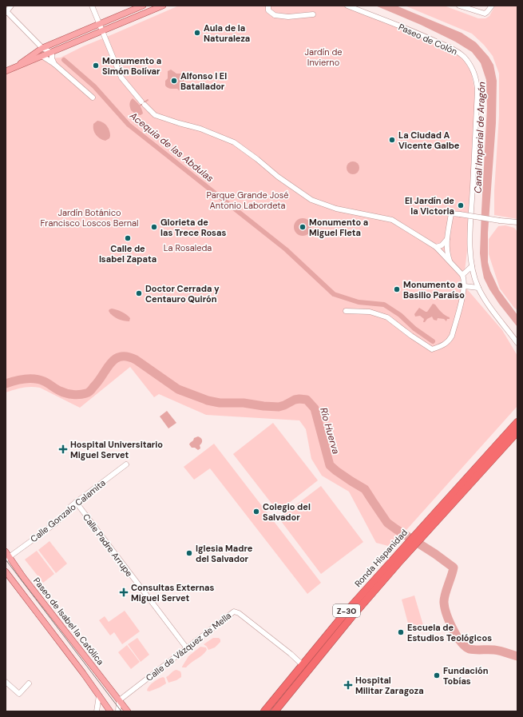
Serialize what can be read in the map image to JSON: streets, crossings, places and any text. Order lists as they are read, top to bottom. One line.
{"streets":{"highway":["Ronda Hispanidad","Z-30"],"main road":["Paseo de Isabel la Católica"],"street":["Paseo de Colón","Calle Gonzalo Calamita","Calle Padre Arrupe","Calle de Vázquez de Mella"]},"crossings":[["Calle Gonzalo Calamita","Calle Padre Arrupe"],["Calle Gonzalo Calamita","Paseo de Isabel la Católica"],["Calle Padre Arrupe","Calle de Vázquez de Mella"],["Ronda Hispanidad","Calle de Vázquez de Mella"],["Paseo de Isabel la Católica","Calle de Vázquez de Mella"]],"water":["Canal Imperial de Aragón","Acequia de las Abdulas","Río Huerva"],"parks":["Jardín de Invierno","Parque Grande José Antonio Labordeta","Jardín Botánico Francisco Loscos Bernal","La Rosaleda"],"places":{"other":["Aula de la Naturaleza","Monumento a Simón Bolívar","Alfonso I El Batallador","La Ciudad A Vicente Galbe","El Jardín de la Victoria","Glorieta de las Trece Rosas","Monumento a Miguel Fleta","Calle de Isabel Zapata","Monumento a Basilio Paraíso","Doctor Cerrada y Centauro Quirón","Colegio del Salvador","Iglesia Madre del Salvador","Escuela de Estudios Teológicos","Fundación Tobías"],"health":["Hospital Universitario Miguel Servet","Consultas Externas Miguel Servet","Hospital Militar Zaragoza"]}}
